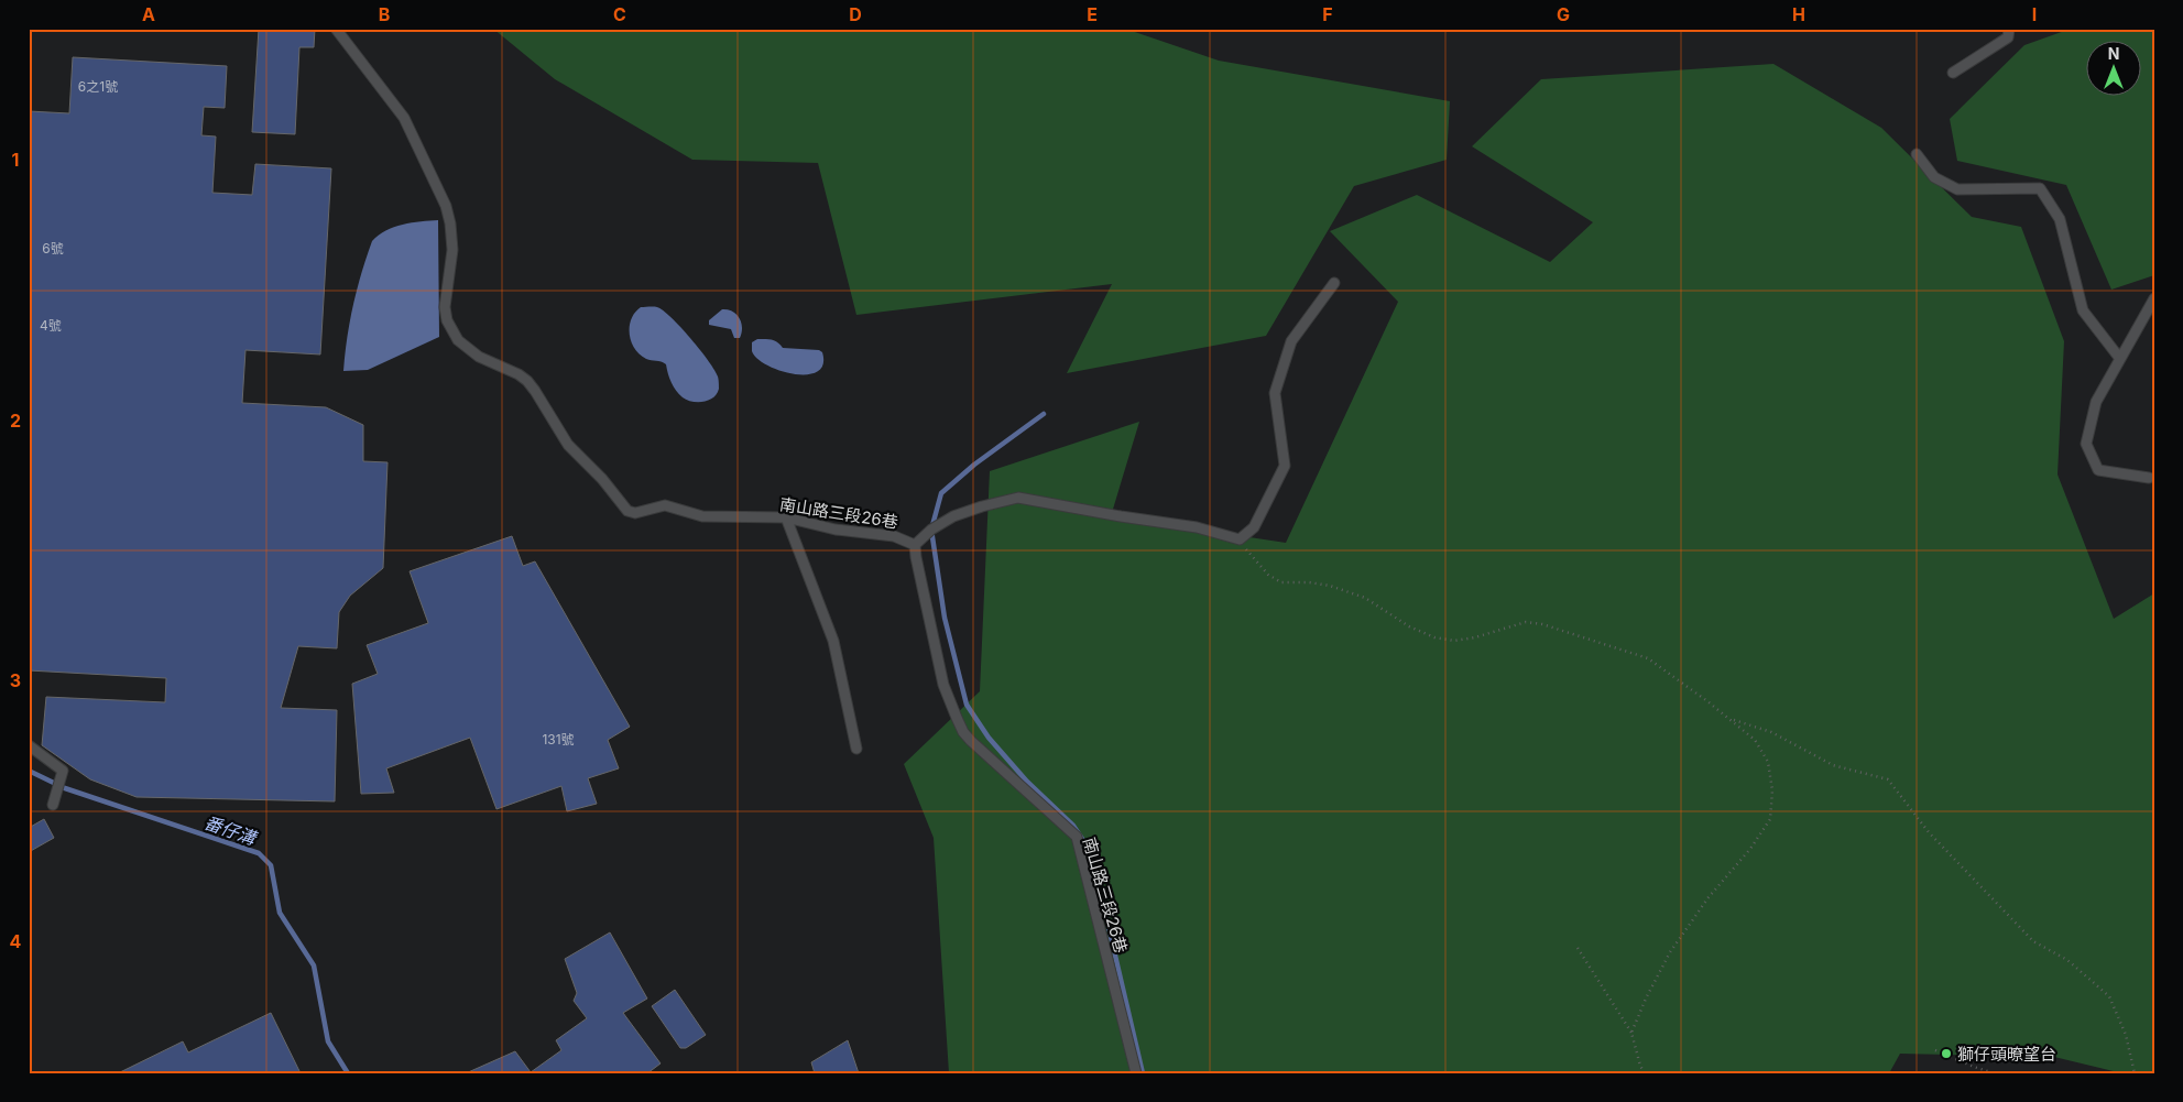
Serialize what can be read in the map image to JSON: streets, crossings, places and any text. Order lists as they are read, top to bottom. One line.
{"streets":{"lane":["南山路三段26巷"]},"water":["番仔溝"],"places":["獅仔頭暸望台"],"house_numbers":["6之1號","6號","4號","131號"],"north":"top","grid":{"columns":["A","B","C","D","E","F","G","H","I"],"rows":["1","2","3","4"]}}
